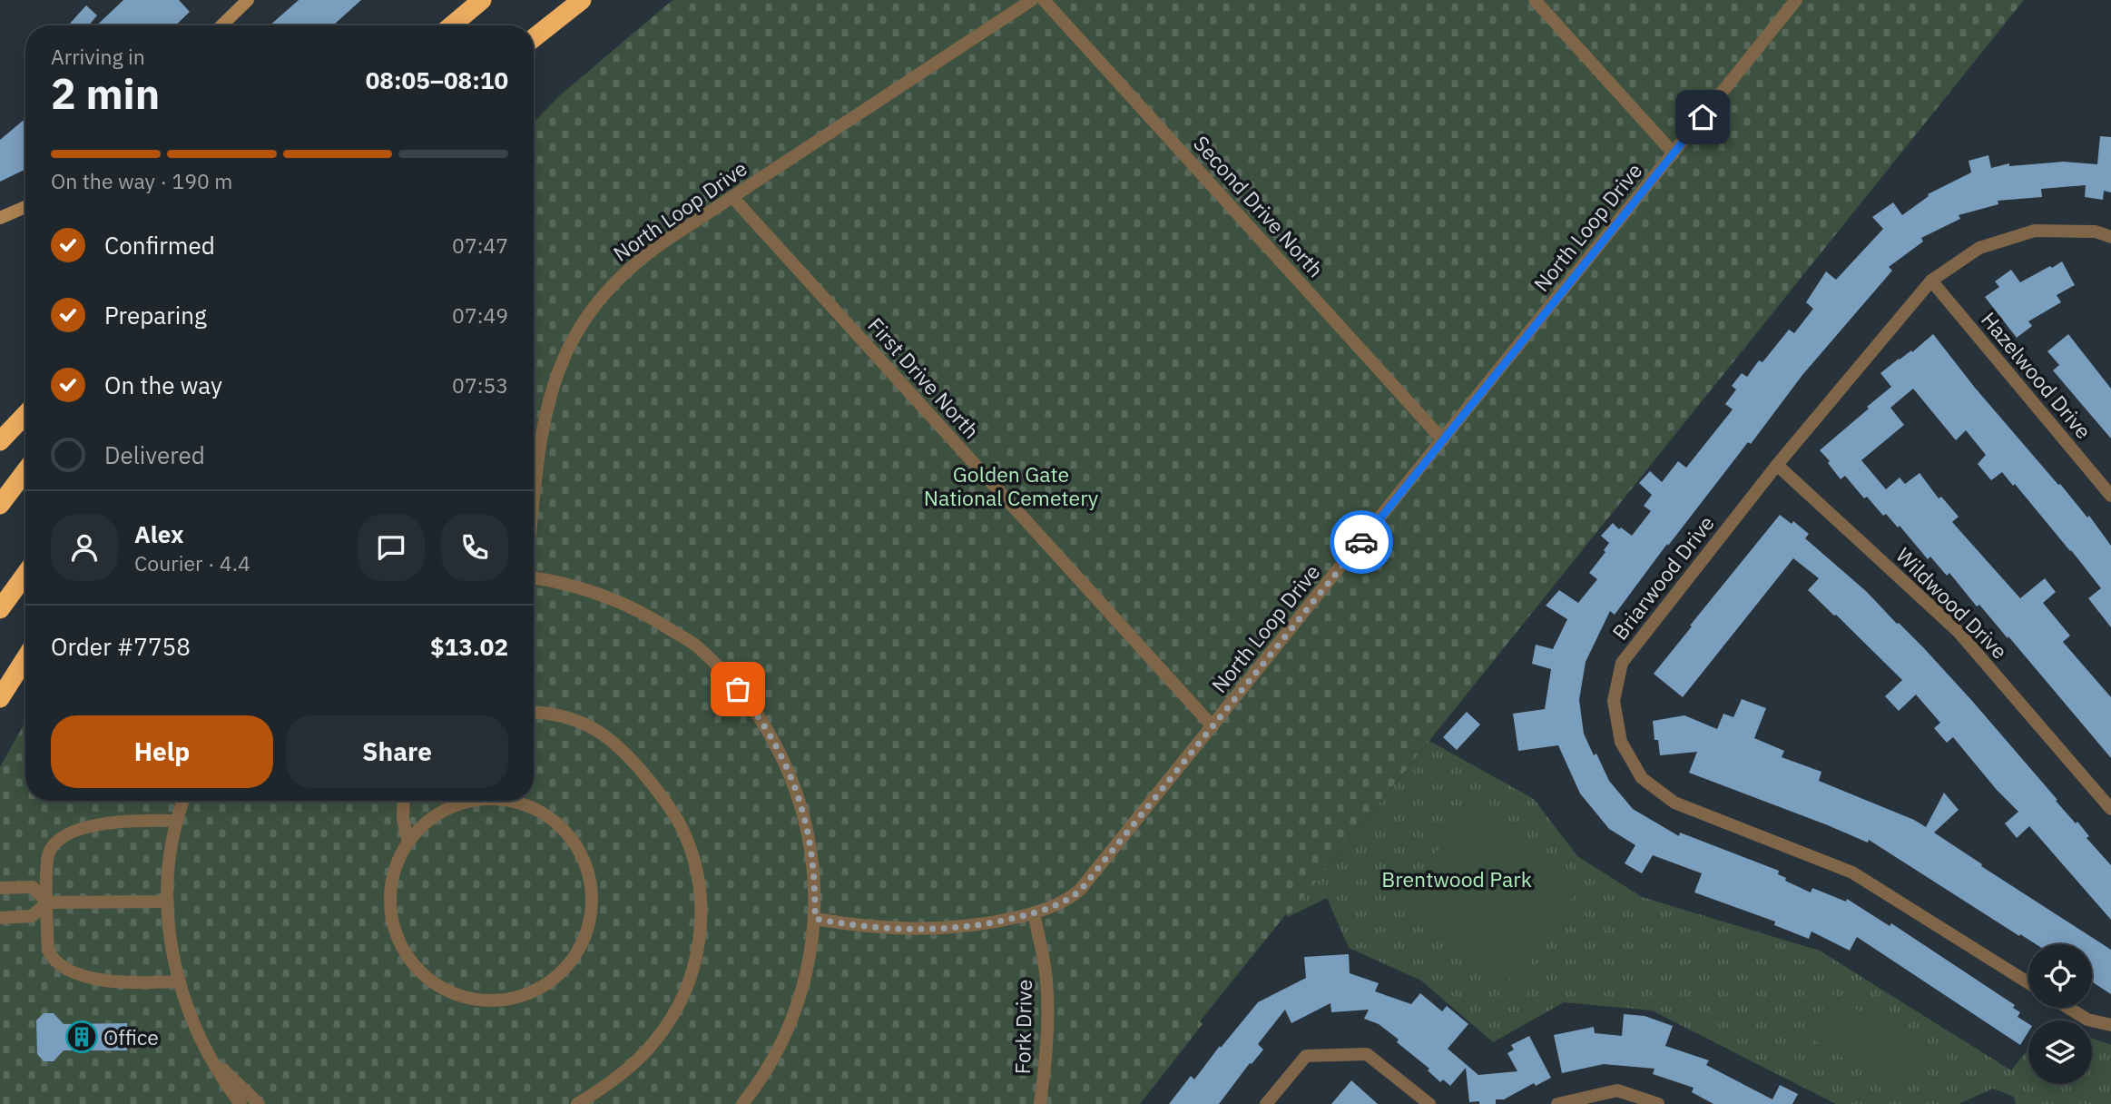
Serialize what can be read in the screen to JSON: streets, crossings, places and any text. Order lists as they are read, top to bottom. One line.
{"streets":{"street":["Second Drive North","North Loop Drive","Hazelwood Drive","First Drive North","Briarwood Drive","Wildwood Drive","Fork Drive"]},"crossings":[["Second Drive North","North Loop Drive"],["North Loop Drive","First Drive North"],["North Loop Drive","Fork Drive"],["Hazelwood Drive","Briarwood Drive"],["Briarwood Drive","Wildwood Drive"]],"parks":["Golden Gate National Cemetery","Brentwood Park"],"places":{"building":["Office"]},"page":{"heading":["2 min","Arriving in","08:05–08:10"],"panel":["Alex","Courier · 4.4","Order #7758","$13.02"],"bar":"On the way · 190 m","list":[["Confirmed","07:47"],["Preparing","07:49"],["On the way","07:53"],"Delivered"],"buttons":["Help","Share"]}}
